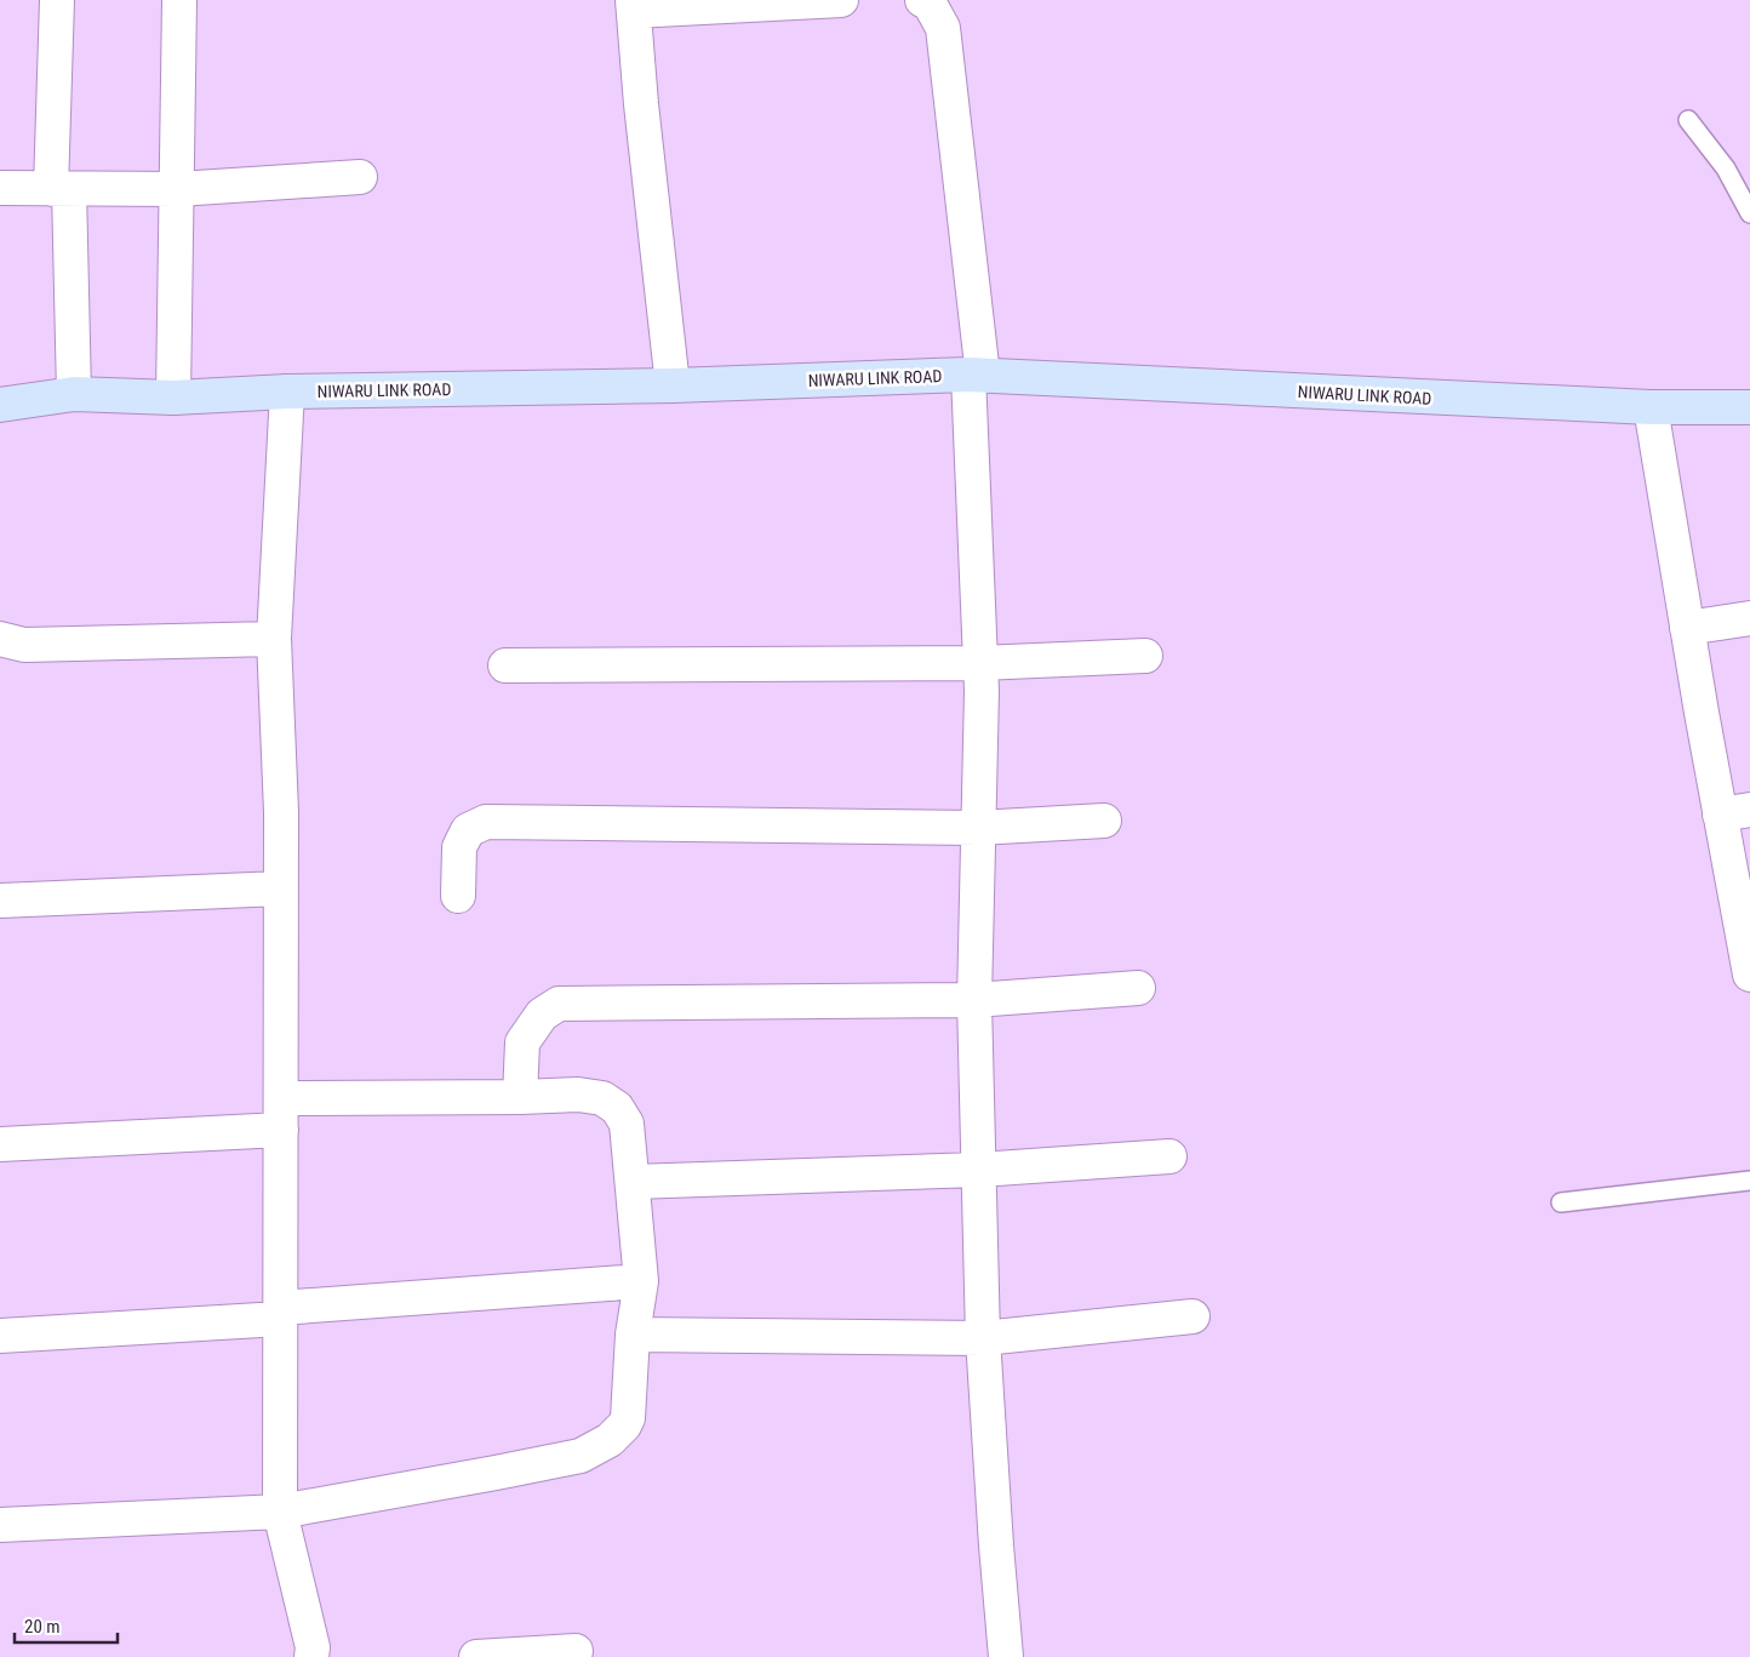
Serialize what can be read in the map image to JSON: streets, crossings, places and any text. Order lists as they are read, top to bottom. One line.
{"streets":{"street":["NIWARU LINK ROAD"]},"scale_bar":"20 m"}
